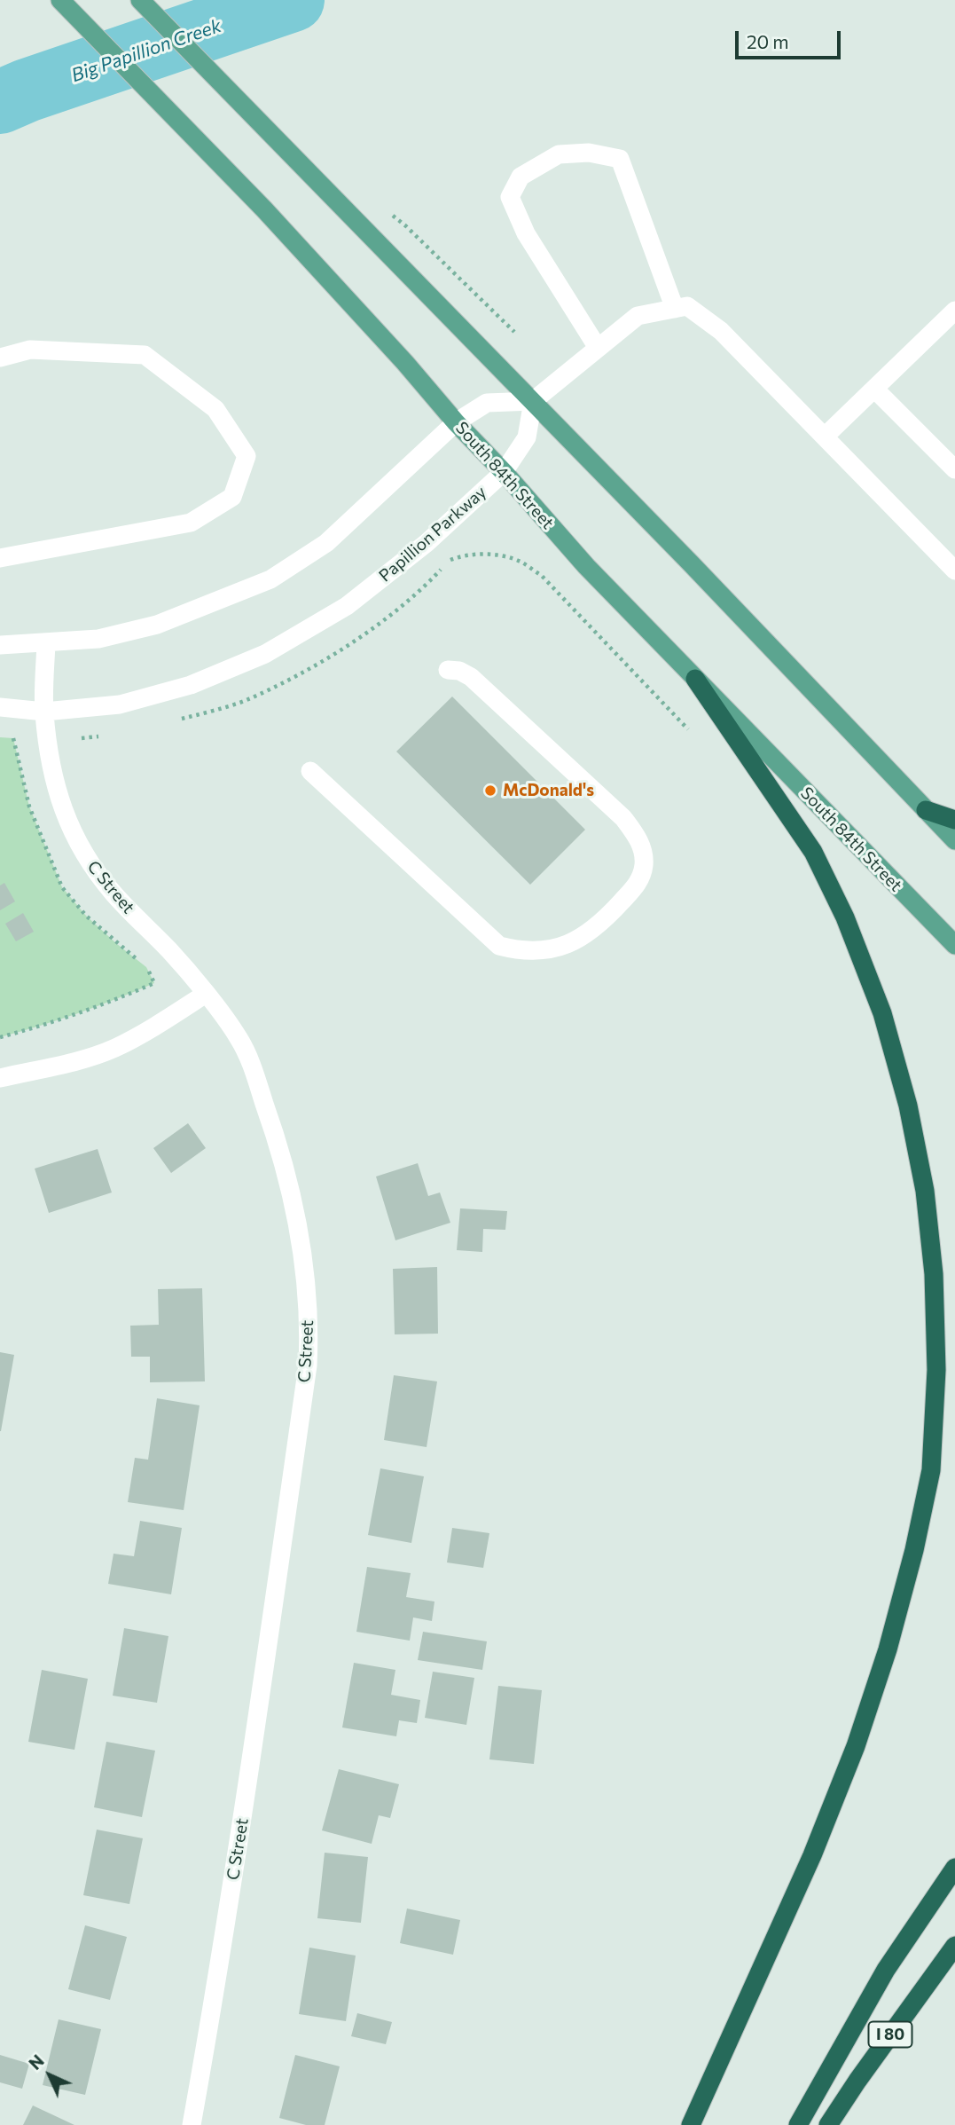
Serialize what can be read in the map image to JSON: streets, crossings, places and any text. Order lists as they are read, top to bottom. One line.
{"streets":{"highway":["I 80"],"main road":["South 84th Street"],"street":["Papillion Parkway","C Street"]},"crossings":[["South 84th Street","Papillion Parkway"],["Papillion Parkway","C Street"]],"water":["Big Papillion Creek"],"places":["McDonald's"],"scale_bar":"20 m","north":"top left"}
